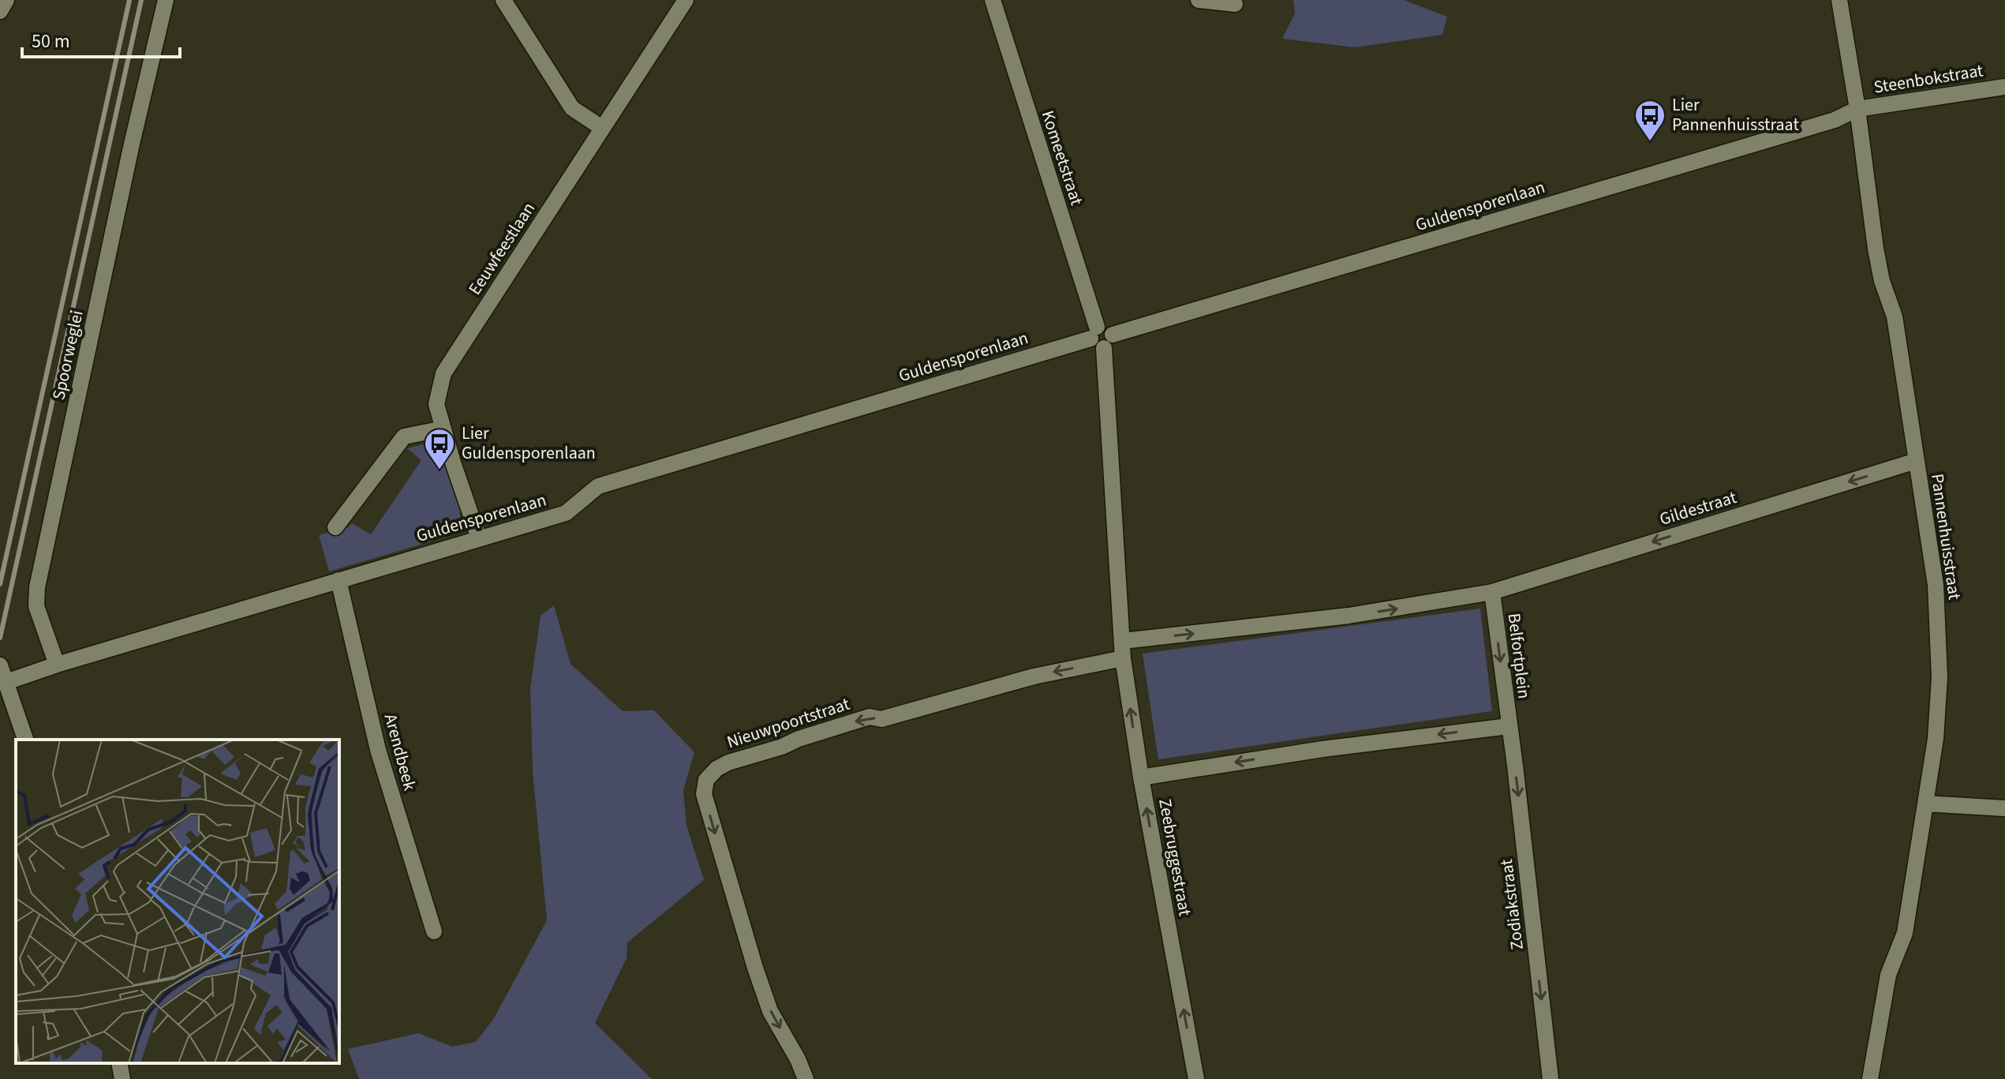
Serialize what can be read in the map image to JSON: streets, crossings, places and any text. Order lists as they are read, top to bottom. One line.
{"streets":{"street":["Steenbokstraat","Komeetstraat","Guldensporenlaan","Eeuwfeestlaan","Spoorweglei","Gildestraat","Pannenhuisstraat","Belfortplein","Nieuwpoortstraat","Arendbeek","Zeebruggestraat","Zodiakstraat"]},"crossings":[["Steenbokstraat","Guldensporenlaan"],["Steenbokstraat","Pannenhuisstraat"],["Komeetstraat","Guldensporenlaan"],["Komeetstraat","Belfortplein"],["Komeetstraat","Zeebruggestraat"],["Guldensporenlaan","Eeuwfeestlaan"],["Guldensporenlaan","Spoorweglei"],["Guldensporenlaan","Pannenhuisstraat"],["Guldensporenlaan","Arendbeek"],["Gildestraat","Pannenhuisstraat"],["Gildestraat","Belfortplein"],["Belfortplein","Zeebruggestraat"],["Belfortplein","Zodiakstraat"],["Nieuwpoortstraat","Zeebruggestraat"]],"one_way":["Gildestraat","Zeebruggestraat","Zodiakstraat"],"places":{"bus stop":["Lier Pannenhuisstraat","Lier Guldensporenlaan"]},"scale_bar":"50 m"}
